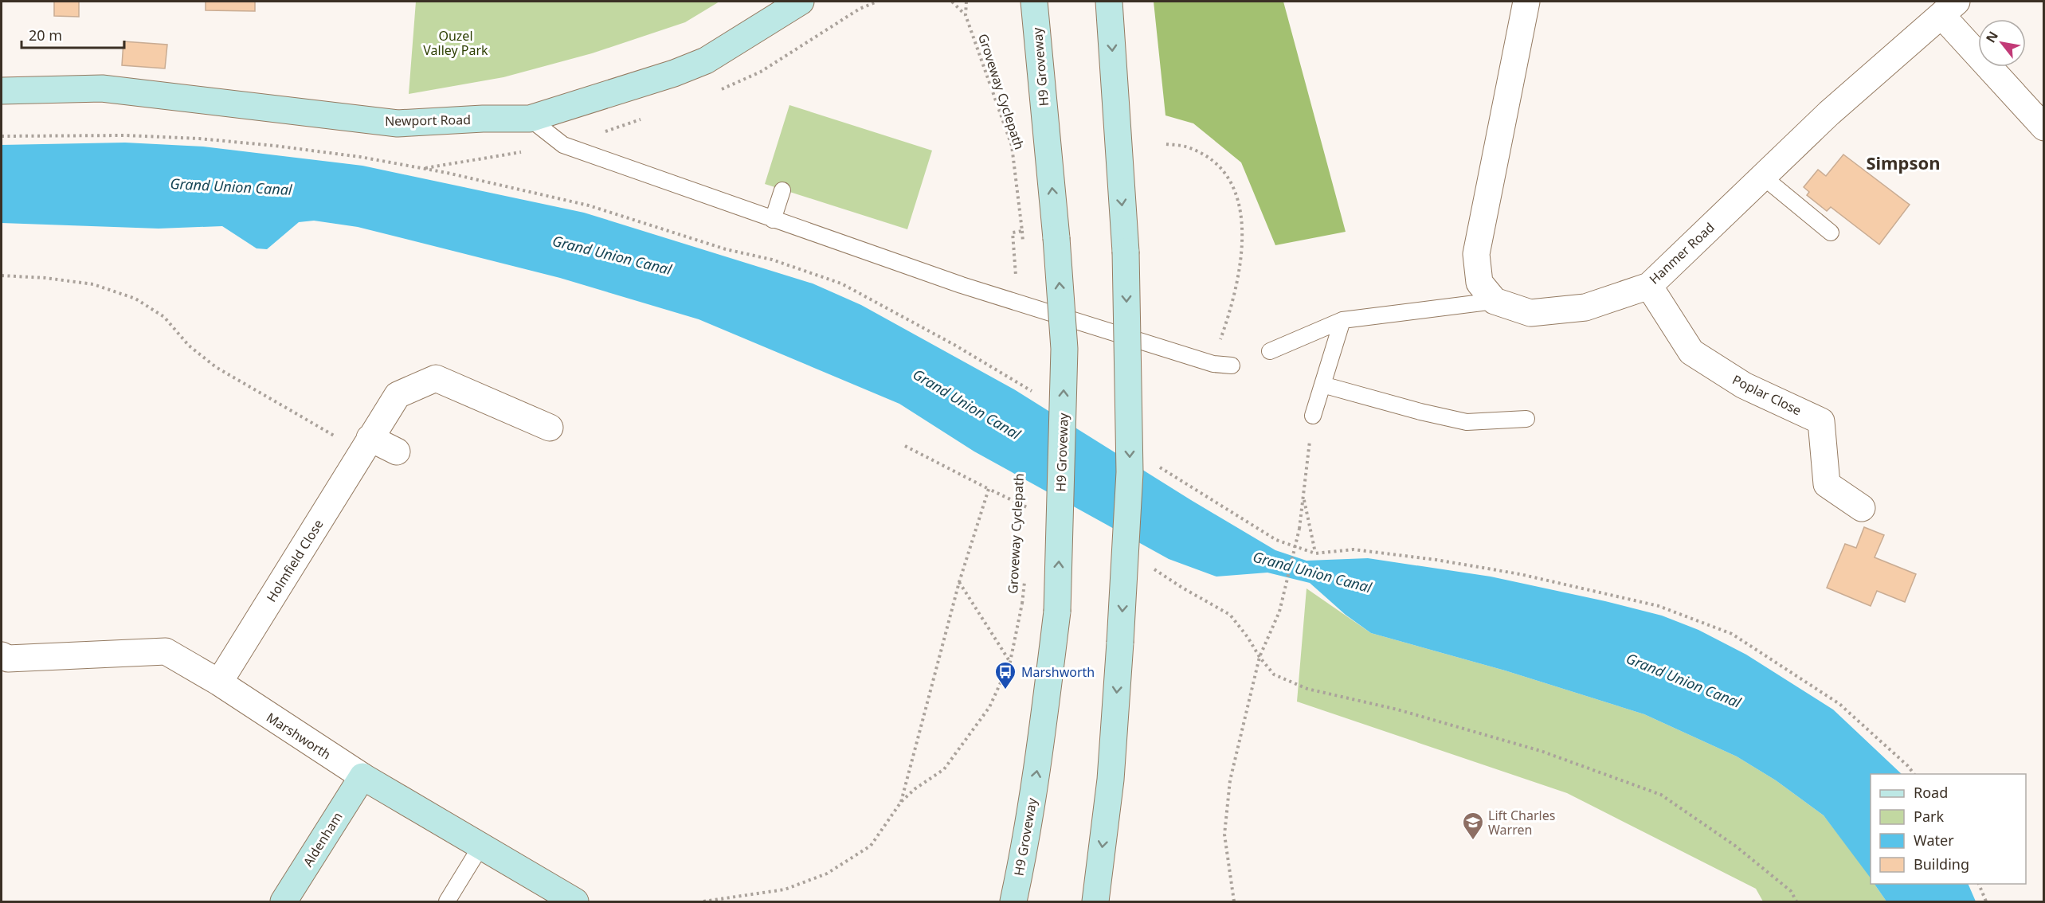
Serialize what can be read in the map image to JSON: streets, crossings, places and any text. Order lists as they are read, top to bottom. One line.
{"streets":{"street":["H9 Groveway","Newport Road","Hanmer Road","Poplar Close","Holmfield Close","Marshworth","Aldenham"],"path":["Groveway Cyclepath"]},"crossings":[["Hanmer Road","Poplar Close"],["Holmfield Close","Marshworth"],["Marshworth","Aldenham"]],"districts":["Simpson"],"water":["Grand Union Canal"],"parks":["Ouzel Valley Park"],"places":{"bus stop":["Marshworth"],"school or university":["Lift Charles Warren"]},"legend":["Road","Park","Water","Building"],"scale_bar":"20 m","north":"top left"}
